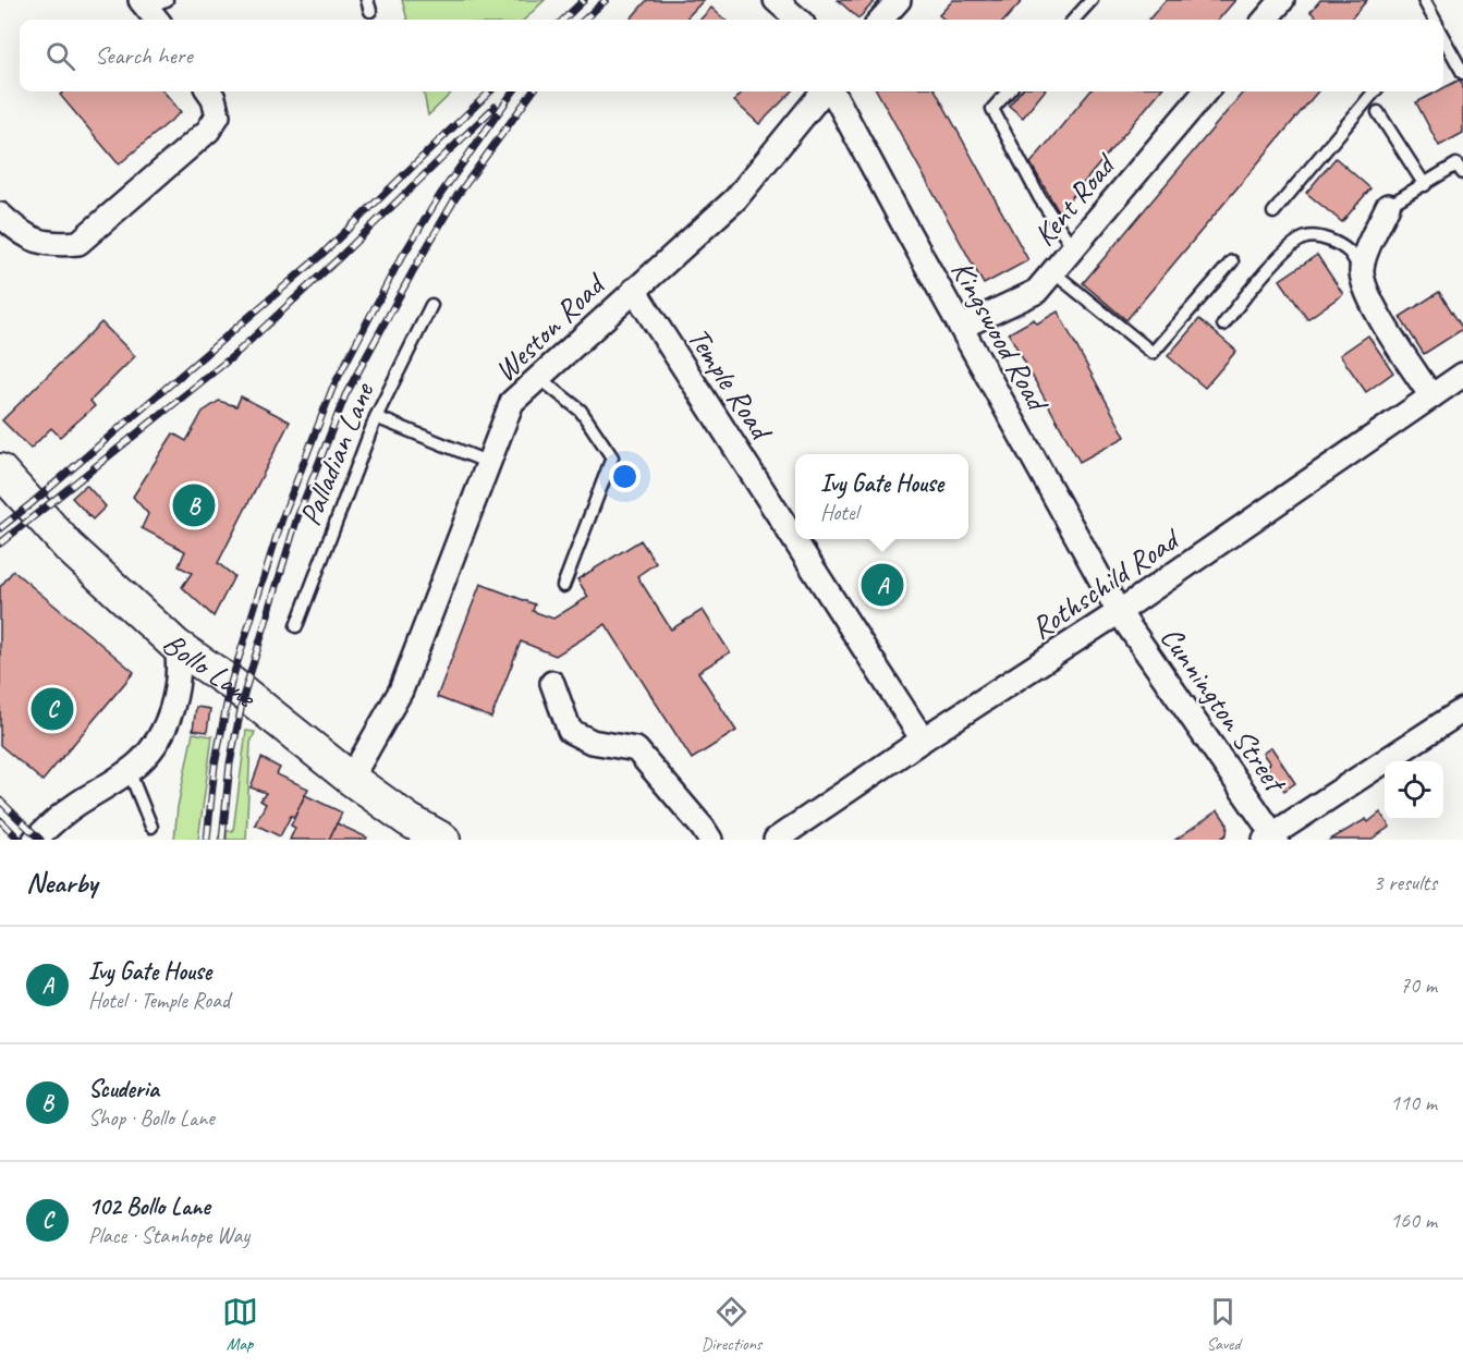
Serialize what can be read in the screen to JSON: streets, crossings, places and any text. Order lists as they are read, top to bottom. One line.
{"streets":{"street":["Kent Road","Weston Road","Kingswood Road","Temple Road","Rothschild Road","Bollo Lane","Cunnington Street"],"lane":["Palladian Lane"]},"crossings":[["Kent Road","Kingswood Road"],["Weston Road","Temple Road"],["Weston Road","Bollo Lane"],["Kingswood Road","Rothschild Road"],["Kingswood Road","Cunnington Street"],["Temple Road","Rothschild Road"],["Rothschild Road","Cunnington Street"]],"page":{"search":"Search here","popup":["Ivy Gate House","Hotel"],"pins":["B","A","C"],"heading":["Nearby","3 results"],"list":[{"mark":"A","name":"Ivy Gate House","note":"Hotel · Temple Road","value":"70 m"},{"mark":"B","name":"Scuderia","note":"Shop · Bollo Lane","value":"110 m"},{"mark":"C","name":"102 Bollo Lane","note":"Place · Stanhope Way","value":"160 m"}],"nav":["Map","Directions","Saved"]}}
